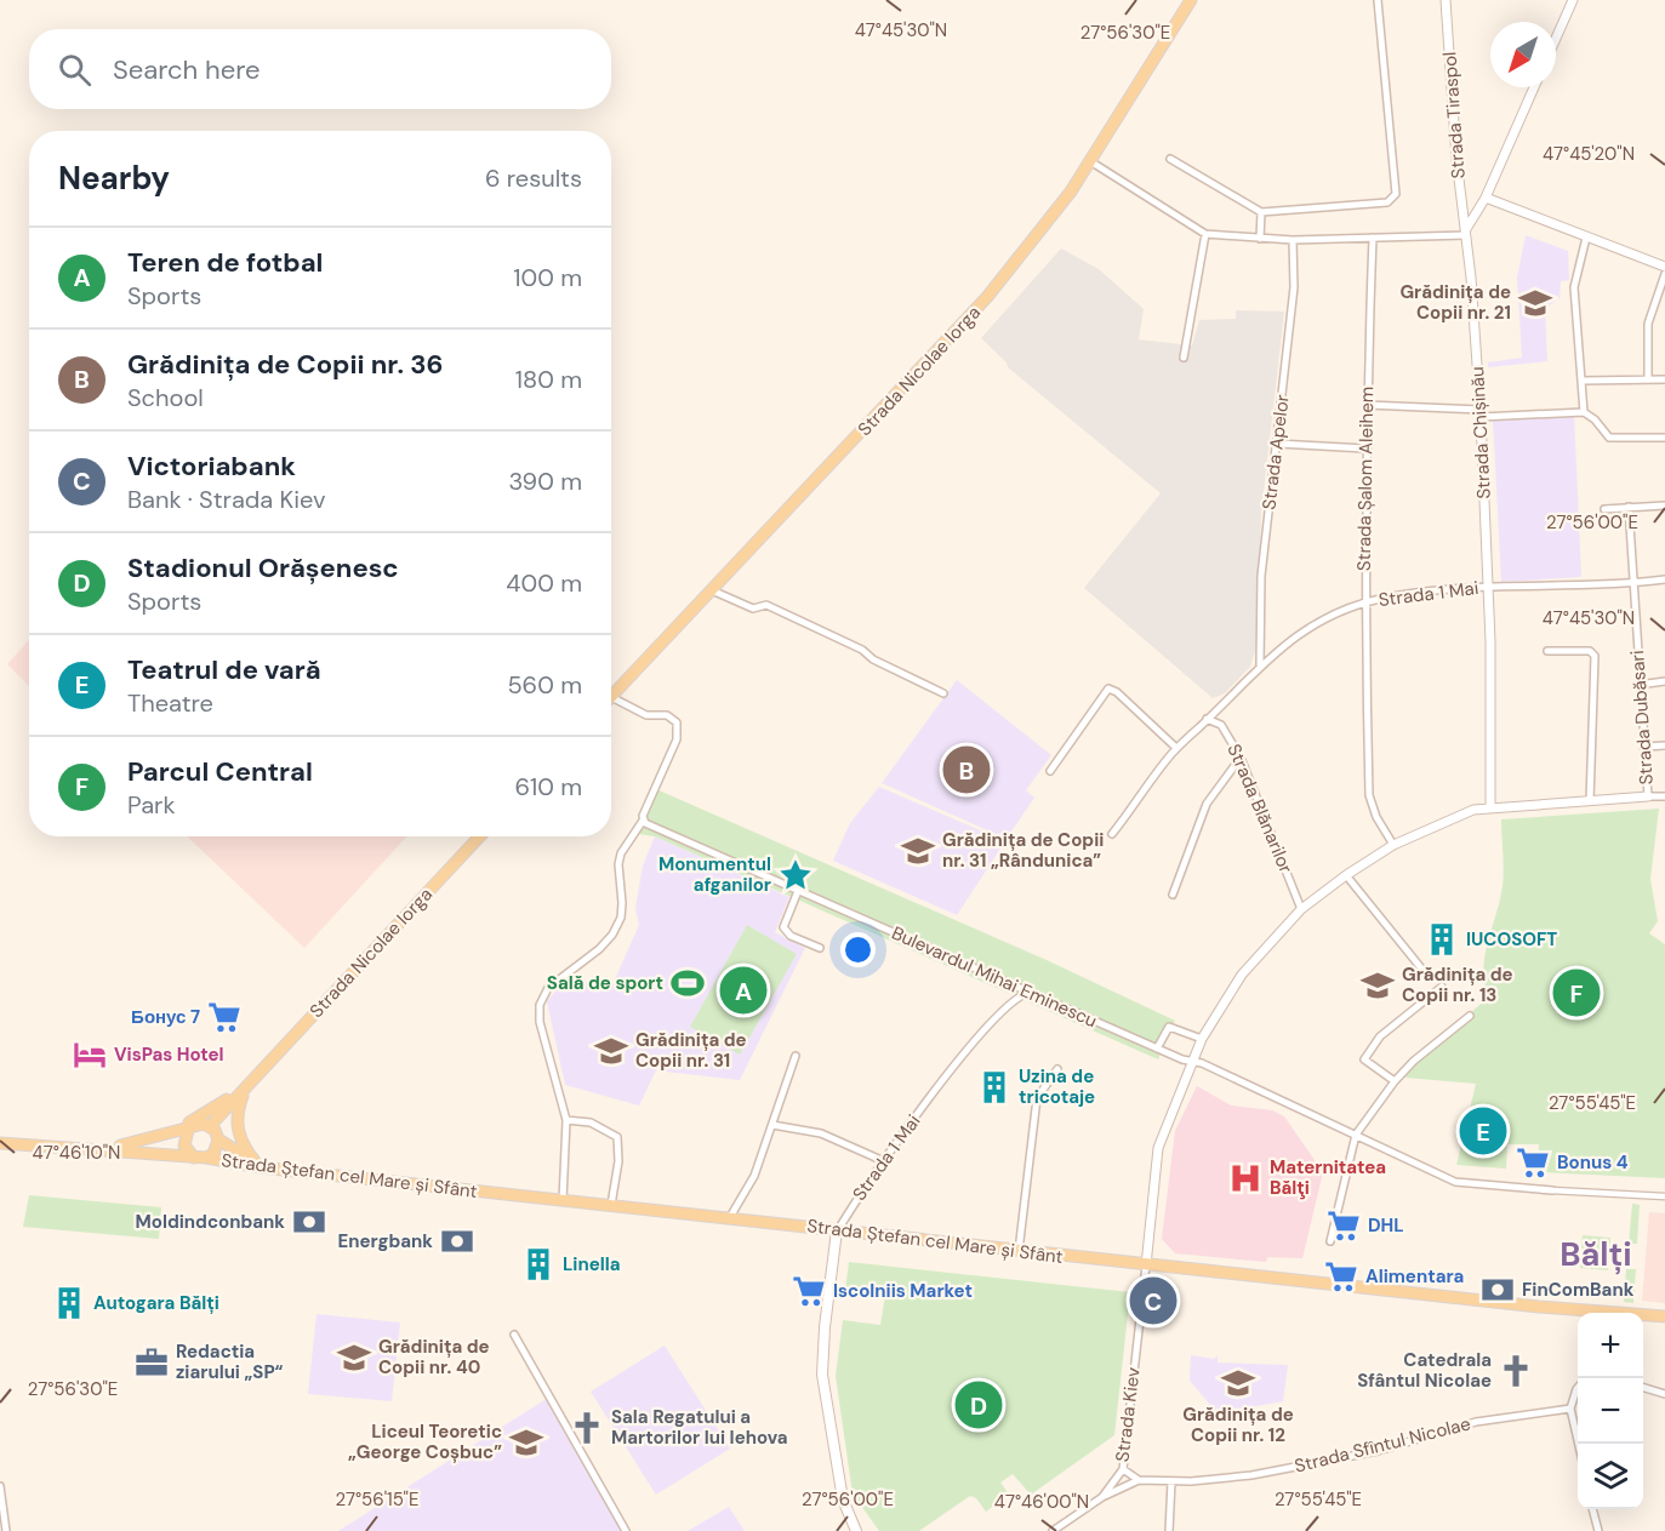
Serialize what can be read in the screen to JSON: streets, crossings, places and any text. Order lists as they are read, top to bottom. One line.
{"streets":{"main road":["Strada Nicolae Iorga","Strada 1 Mai","Strada Ștefan cel Mare și Sfânt"],"street":["Strada Tiraspol","Strada Chișinău","Strada Apelor","Strada Șalom Aleihem","Strada Dubăsari","Strada Blănarilor","Bulevardul Mihai Eminescu","Strada Kiev","Strada Sfîntul Nicolae"]},"crossings":[["Strada Tiraspol","Strada Chișinău"],["Strada Nicolae Iorga","Strada Ștefan cel Mare și Sfânt"],["Strada Chișinău","Strada 1 Mai"],["Strada Apelor","Strada 1 Mai"],["Strada Șalom Aleihem","Strada 1 Mai"],["Strada 1 Mai","Strada Dubăsari"],["Strada 1 Mai","Strada Blănarilor"],["Strada 1 Mai","Bulevardul Mihai Eminescu"],["Strada 1 Mai","Strada Ștefan cel Mare și Sfânt"],["Strada Ștefan cel Mare și Sfânt","Strada Kiev"]],"districts":["Bălți"],"places":{"school or university":["Grădinița de Copii nr. 21","Grădinița de Copii nr. 31 „Rândunica”","Grădinița de Copii nr. 13","Grădinița de Copii nr. 31","Grădinița de Copii nr. 40","Grădinița de Copii nr. 12","Liceul Teoretic „George Coșbuc”"],"place":["Monumentul afganilor"],"building":["IUCOSOFT","Uzina de tricotaje","Linella","Autogara Bălți"],"sports":["Sală de sport"],"supermarket":["Бонус 7","Bonus 4","DHL","Alimentara","Iscolniis Market"],"hotel":["VisPas Hotel"],"hospital":["Maternitatea Bălţi"],"bank":["Moldindconbank","Energbank","FinComBank"],"office":["Redactia ziarului „SP“"],"church":["Catedrala Sfântul Nicolae","Sala Regatului a Martorilor lui Iehova"]},"north":"bottom left","page":{"search":"Search here","heading":["Nearby","6 results"],"list":[{"mark":"A","name":"Teren de fotbal","note":"Sports","value":"100 m"},{"mark":"B","name":"Grădinița de Copii nr. 36","note":"School","value":"180 m"},{"mark":"C","name":"Victoriabank","note":"Bank · Strada Kiev","value":"390 m"},{"mark":"D","name":"Stadionul Orășenesc","note":"Sports","value":"400 m"},{"mark":"E","name":"Teatrul de vară","note":"Theatre","value":"560 m"},{"mark":"F","name":"Parcul Central","note":"Park","value":"610 m"}],"pins":["B","A","F","E","C","D"],"map_buttons":["+","−"]},"coordinates":["47°45'30\"N","27°56'30\"E","47°45'20\"N","27°56'00\"E","27°55'45\"E","47°46'10\"N","27°56'15\"E","47°46'00\"N"]}
